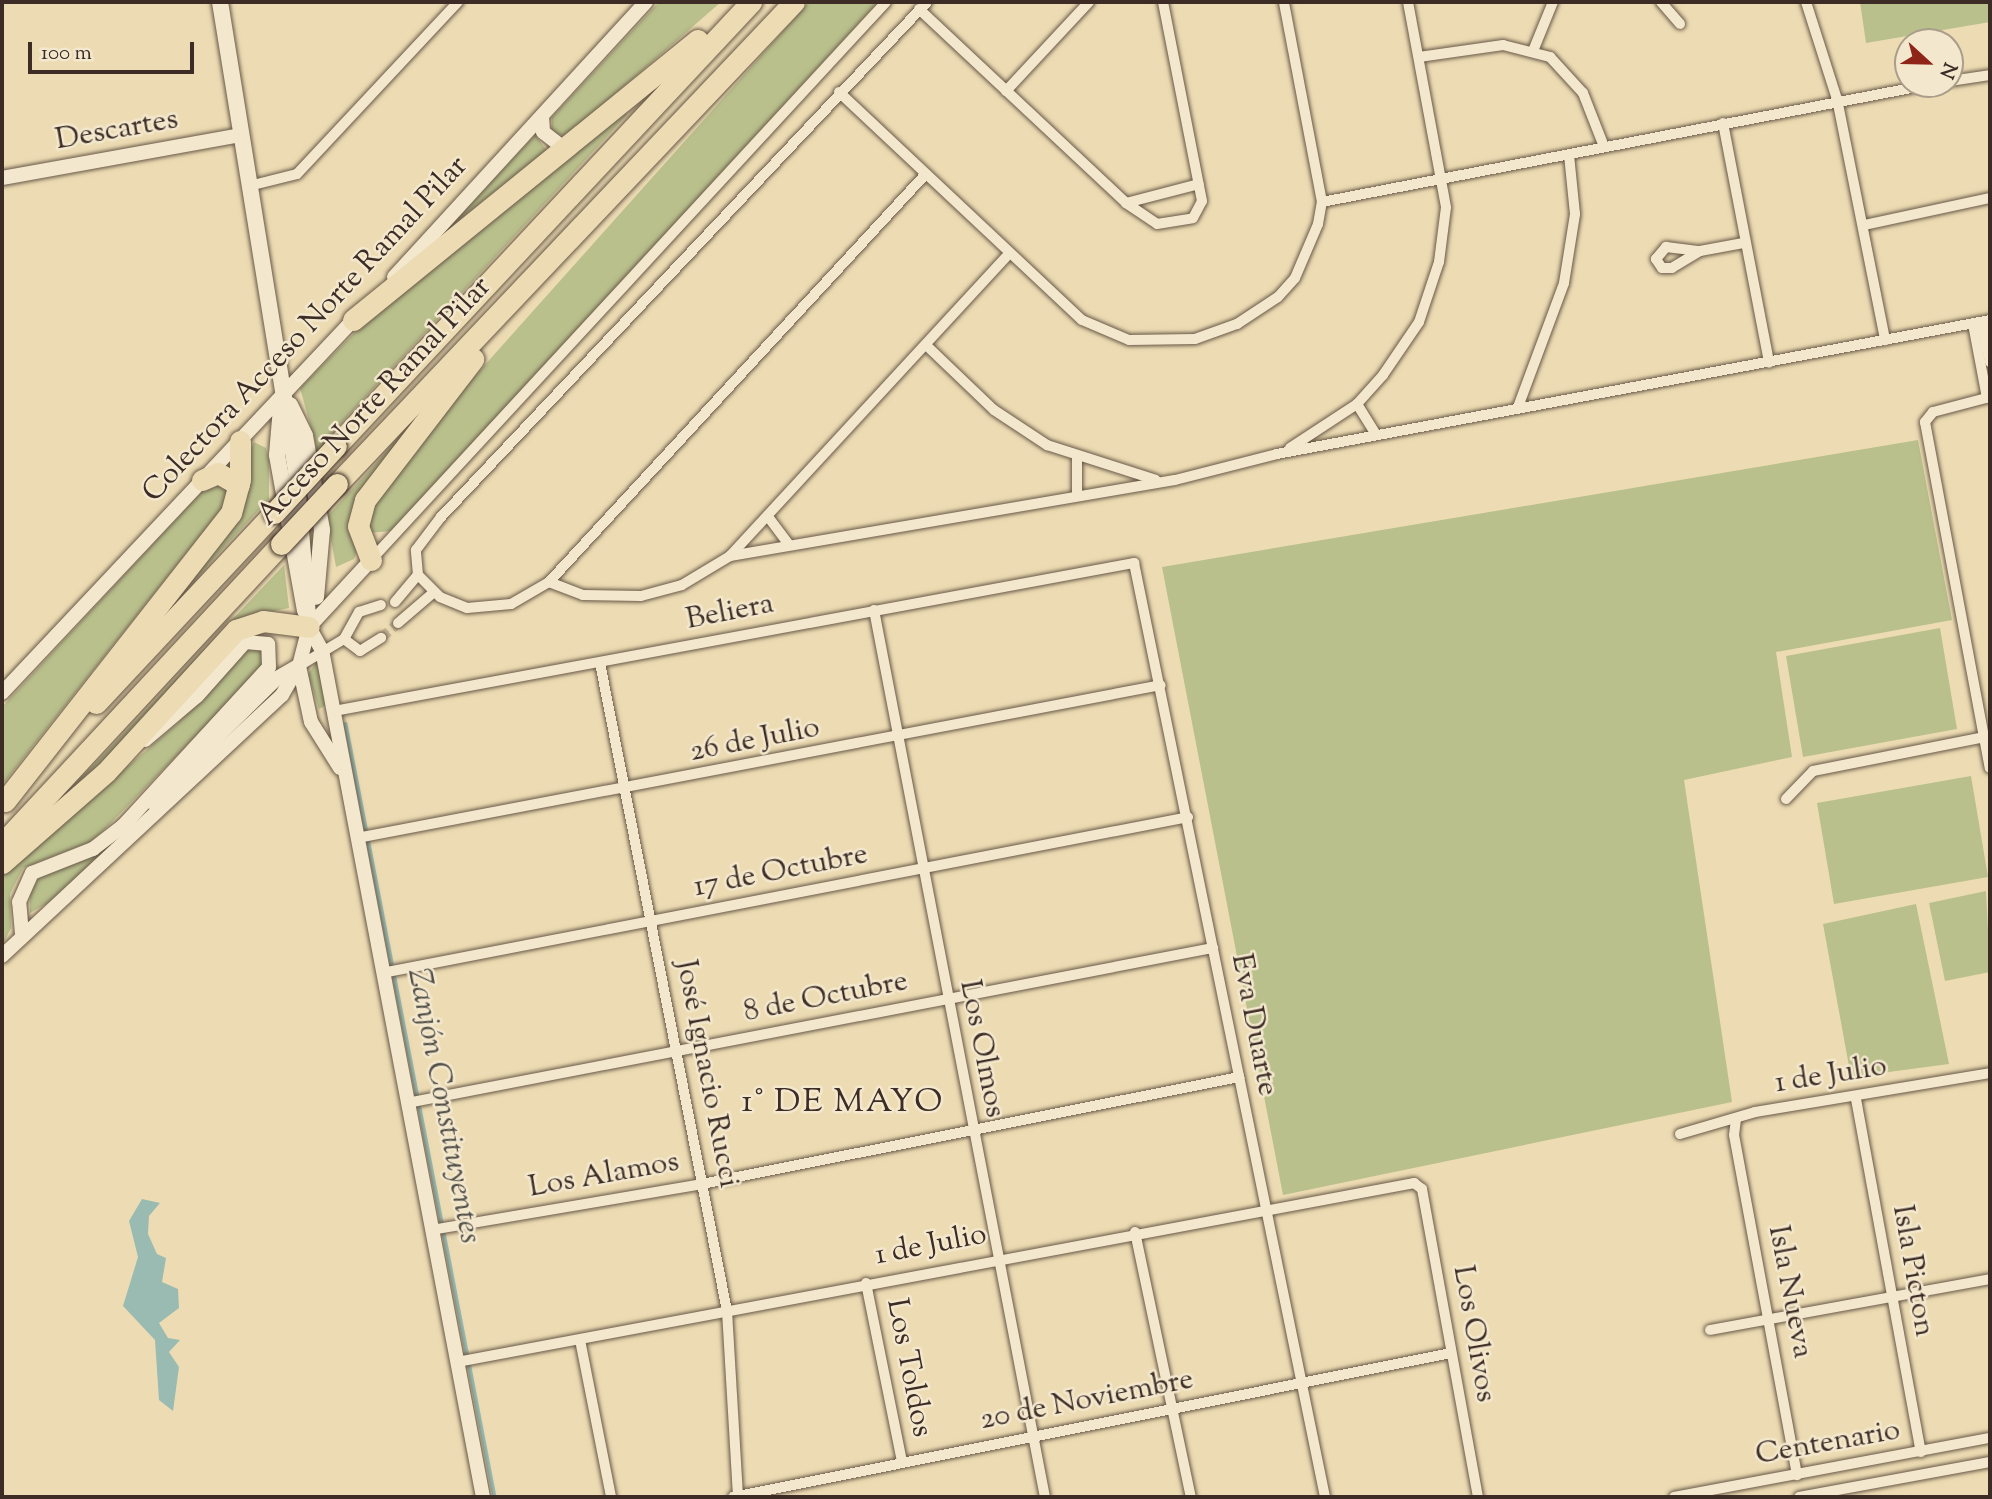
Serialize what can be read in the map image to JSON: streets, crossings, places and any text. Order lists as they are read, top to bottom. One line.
{"streets":{"highway":["Acceso Norte Ramal Pilar"],"street":["Descartes","Colectora Acceso Norte Ramal Pilar","Beliera","26 de Julio","17 de Octubre","8 de Octubre","Eva Duarte","Los Olmos","José Ignacio Rucci","1 de Julio","Los Alamos","Isla Picton","Isla Nueva","Los Olivos","Los Toldos","20 de Noviembre","Centenario"]},"crossings":[["Beliera","Eva Duarte"],["Beliera","Los Olmos"],["Beliera","José Ignacio Rucci"],["26 de Julio","Eva Duarte"],["26 de Julio","Los Olmos"],["26 de Julio","José Ignacio Rucci"],["17 de Octubre","Eva Duarte"],["17 de Octubre","Los Olmos"],["17 de Octubre","José Ignacio Rucci"],["8 de Octubre","Eva Duarte"],["8 de Octubre","Los Olmos"],["8 de Octubre","José Ignacio Rucci"],["Eva Duarte","1 de Julio"],["Eva Duarte","Los Alamos"],["Eva Duarte","20 de Noviembre"],["Los Olmos","1 de Julio"],["Los Olmos","Los Alamos"],["Los Olmos","20 de Noviembre"],["José Ignacio Rucci","1 de Julio"],["José Ignacio Rucci","Los Alamos"],["José Ignacio Rucci","20 de Noviembre"],["1 de Julio","Isla Picton"],["1 de Julio","Isla Nueva"],["1 de Julio","Los Olivos"],["1 de Julio","Los Toldos"],["Isla Picton","Centenario"],["Isla Nueva","Centenario"],["Los Olivos","20 de Noviembre"],["Los Toldos","20 de Noviembre"]],"districts":["1° DE MAYO"],"water":["Zanjón Constituyentes"],"scale_bar":"100 m","north":"right"}
